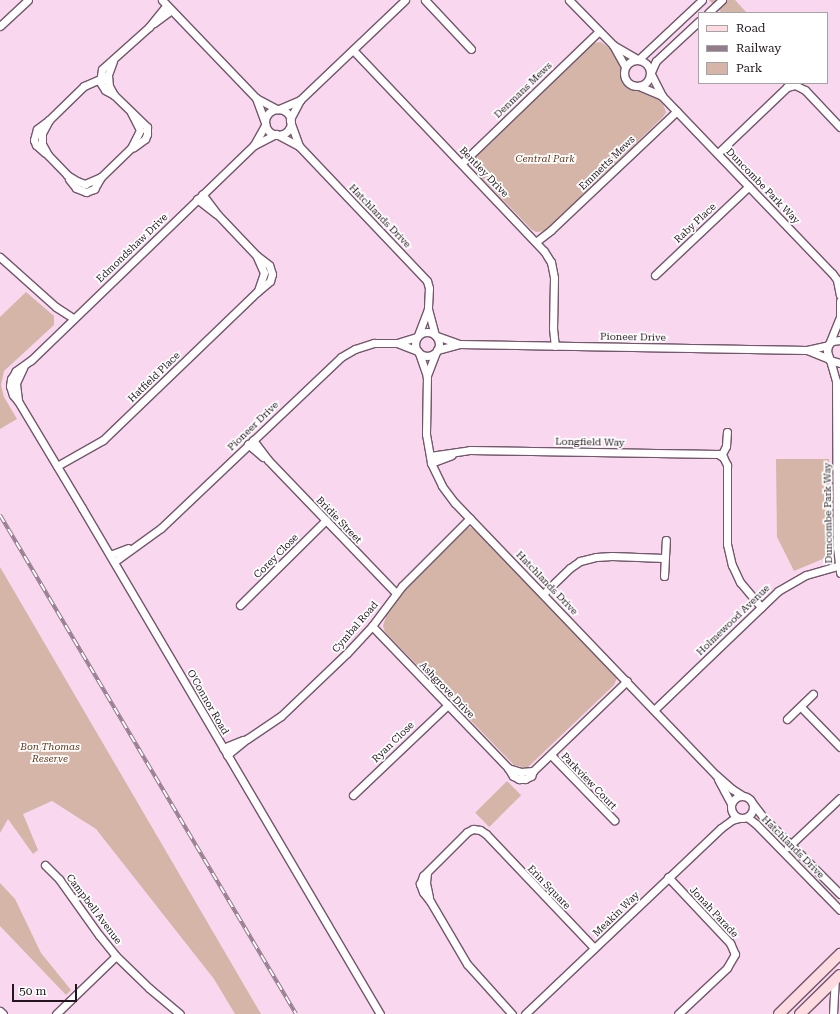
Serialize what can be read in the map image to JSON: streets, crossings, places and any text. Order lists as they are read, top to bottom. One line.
{"streets":{"street":["Denmans Mews","Emmetts Mews","Bentley Drive","Duncombe Park Way","Hatchlands Drive","Raby Place","Edmondshaw Drive","Pioneer Drive","Hatfield Place","Longfield Way","Bridie Street","Corey Close","Holmewood Avenue","Cymbal Road","Ashgrove Drive","O'Connor Road","Ryan Close","Parkview Court","Erin Square","Campbell Avenue","Jonah Parade","Meakin Way"]},"crossings":[["Denmans Mews","Bentley Drive"],["Emmetts Mews","Bentley Drive"],["Emmetts Mews","Duncombe Park Way"],["Bentley Drive","Pioneer Drive"],["Duncombe Park Way","Raby Place"],["Duncombe Park Way","Pioneer Drive"],["Duncombe Park Way","Holmewood Avenue"],["Hatchlands Drive","Edmondshaw Drive"],["Hatchlands Drive","Pioneer Drive"],["Hatchlands Drive","Longfield Way"],["Hatchlands Drive","Holmewood Avenue"],["Hatchlands Drive","Cymbal Road"],["Hatchlands Drive","Ashgrove Drive"],["Hatchlands Drive","Meakin Way"],["Edmondshaw Drive","Hatfield Place"],["Edmondshaw Drive","O'Connor Road"],["Pioneer Drive","Bridie Street"],["Pioneer Drive","O'Connor Road"],["Hatfield Place","O'Connor Road"],["Bridie Street","Corey Close"],["Bridie Street","Cymbal Road"],["Cymbal Road","Ashgrove Drive"],["Cymbal Road","O'Connor Road"],["Ashgrove Drive","Ryan Close"],["Ashgrove Drive","Parkview Court"],["Erin Square","Meakin Way"],["Jonah Parade","Meakin Way"]],"parks":["Central Park","Bon Thomas Reserve"],"legend":["Road","Railway","Park"],"scale_bar":"50 m"}
